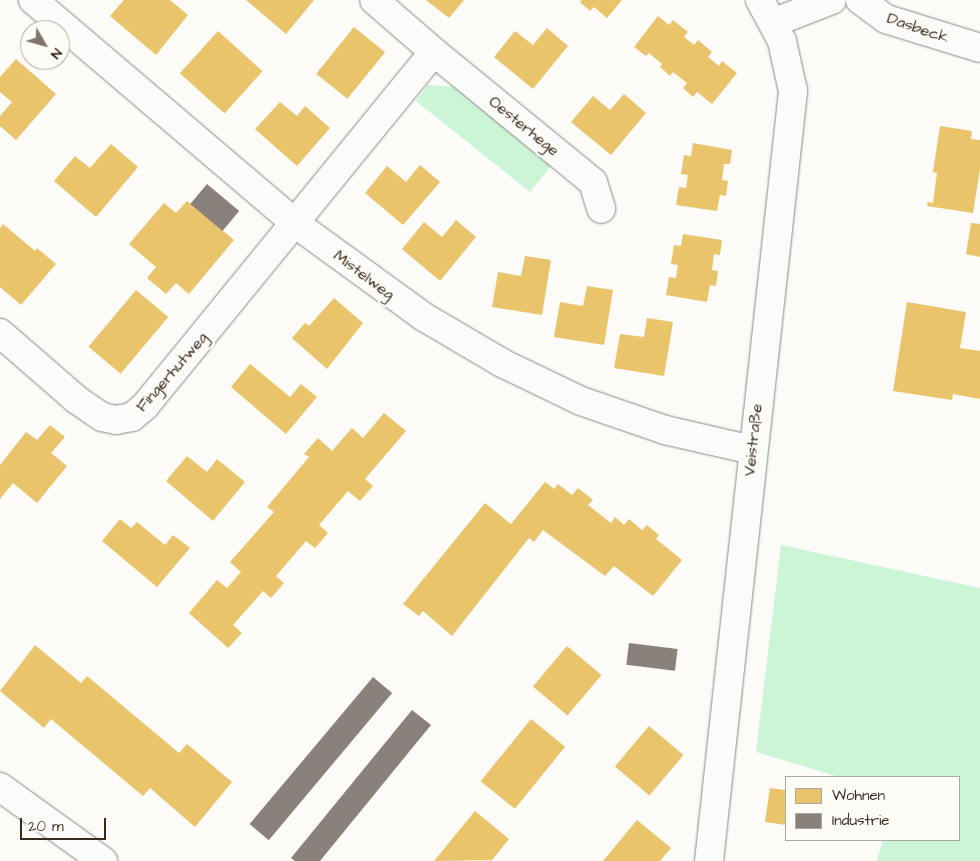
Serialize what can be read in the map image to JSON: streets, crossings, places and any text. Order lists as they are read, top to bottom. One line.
{"streets":{"street":["Dasbeck","Oesterhege","Mistelweg","Fingerhutweg","Veistraße"]},"crossings":[["Mistelweg","Fingerhutweg"],["Mistelweg","Veistraße"]],"legend":["Wohnen","Industrie"],"scale_bar":"20 m","north":"bottom right"}
